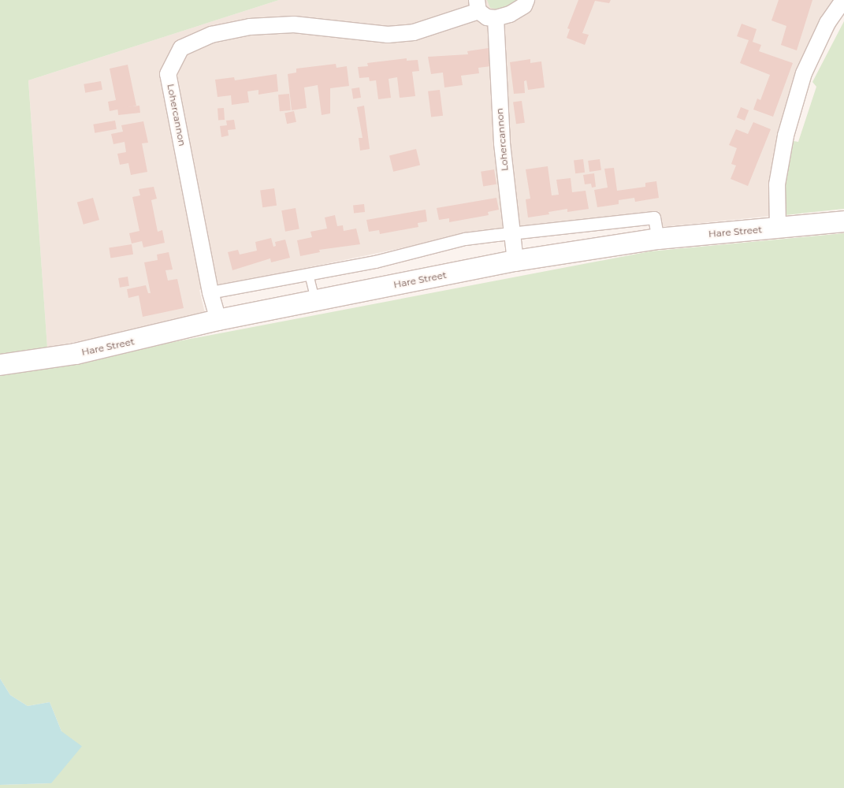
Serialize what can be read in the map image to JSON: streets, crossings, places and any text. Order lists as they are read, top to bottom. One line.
{"streets":{"street":["Lohercannon","Hare Street"]},"crossings":[["Lohercannon","Hare Street"]]}
